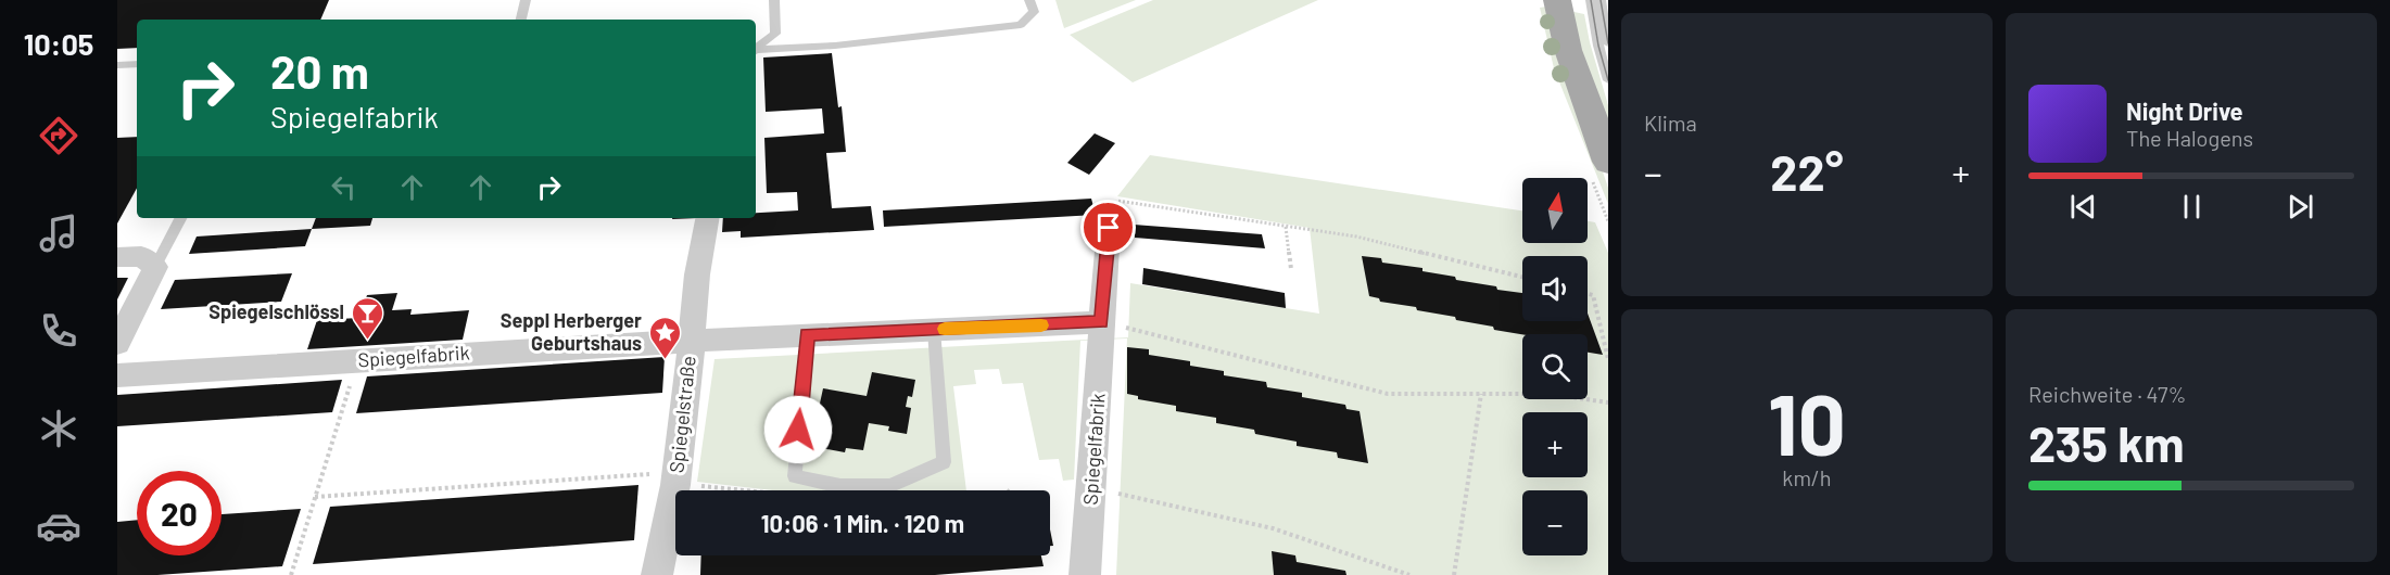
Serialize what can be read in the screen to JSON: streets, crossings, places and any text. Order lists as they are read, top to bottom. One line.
{"streets":{"street":["Spiegelfabrik","Spiegelstraße"]},"crossings":[["Spiegelfabrik","Spiegelstraße"]],"places":{"bar":["Spiegelschlössl"],"place":["Seppl Herberger Geburtshaus"]},"north":"top","page":{"tabs":"10:05","tile":["Klima",["10","km/h"],["Reichweite · 47%","235 km"]],"turn":["20 m","Spiegelfabrik"],"song":["Night Drive","The Halogens"],"heat":["−","22°","+"],"map_buttons":["+","−"],"limit":"20","trip":"10:06 · 1 Min. · 120 m"}}
